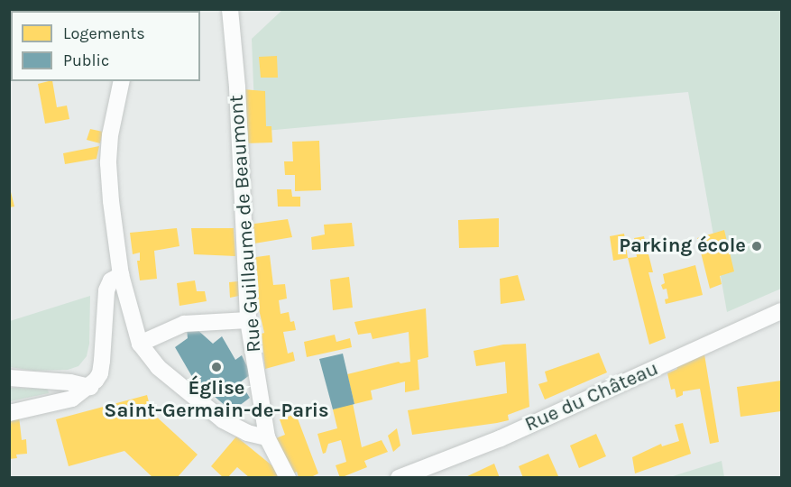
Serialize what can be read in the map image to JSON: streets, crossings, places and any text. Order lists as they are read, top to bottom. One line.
{"streets":{"street":["Rue Guillaume de Beaumont","Rue du Château"]},"places":["Parking école","Église Saint-Germain-de-Paris"],"legend":["Logements","Public"]}
